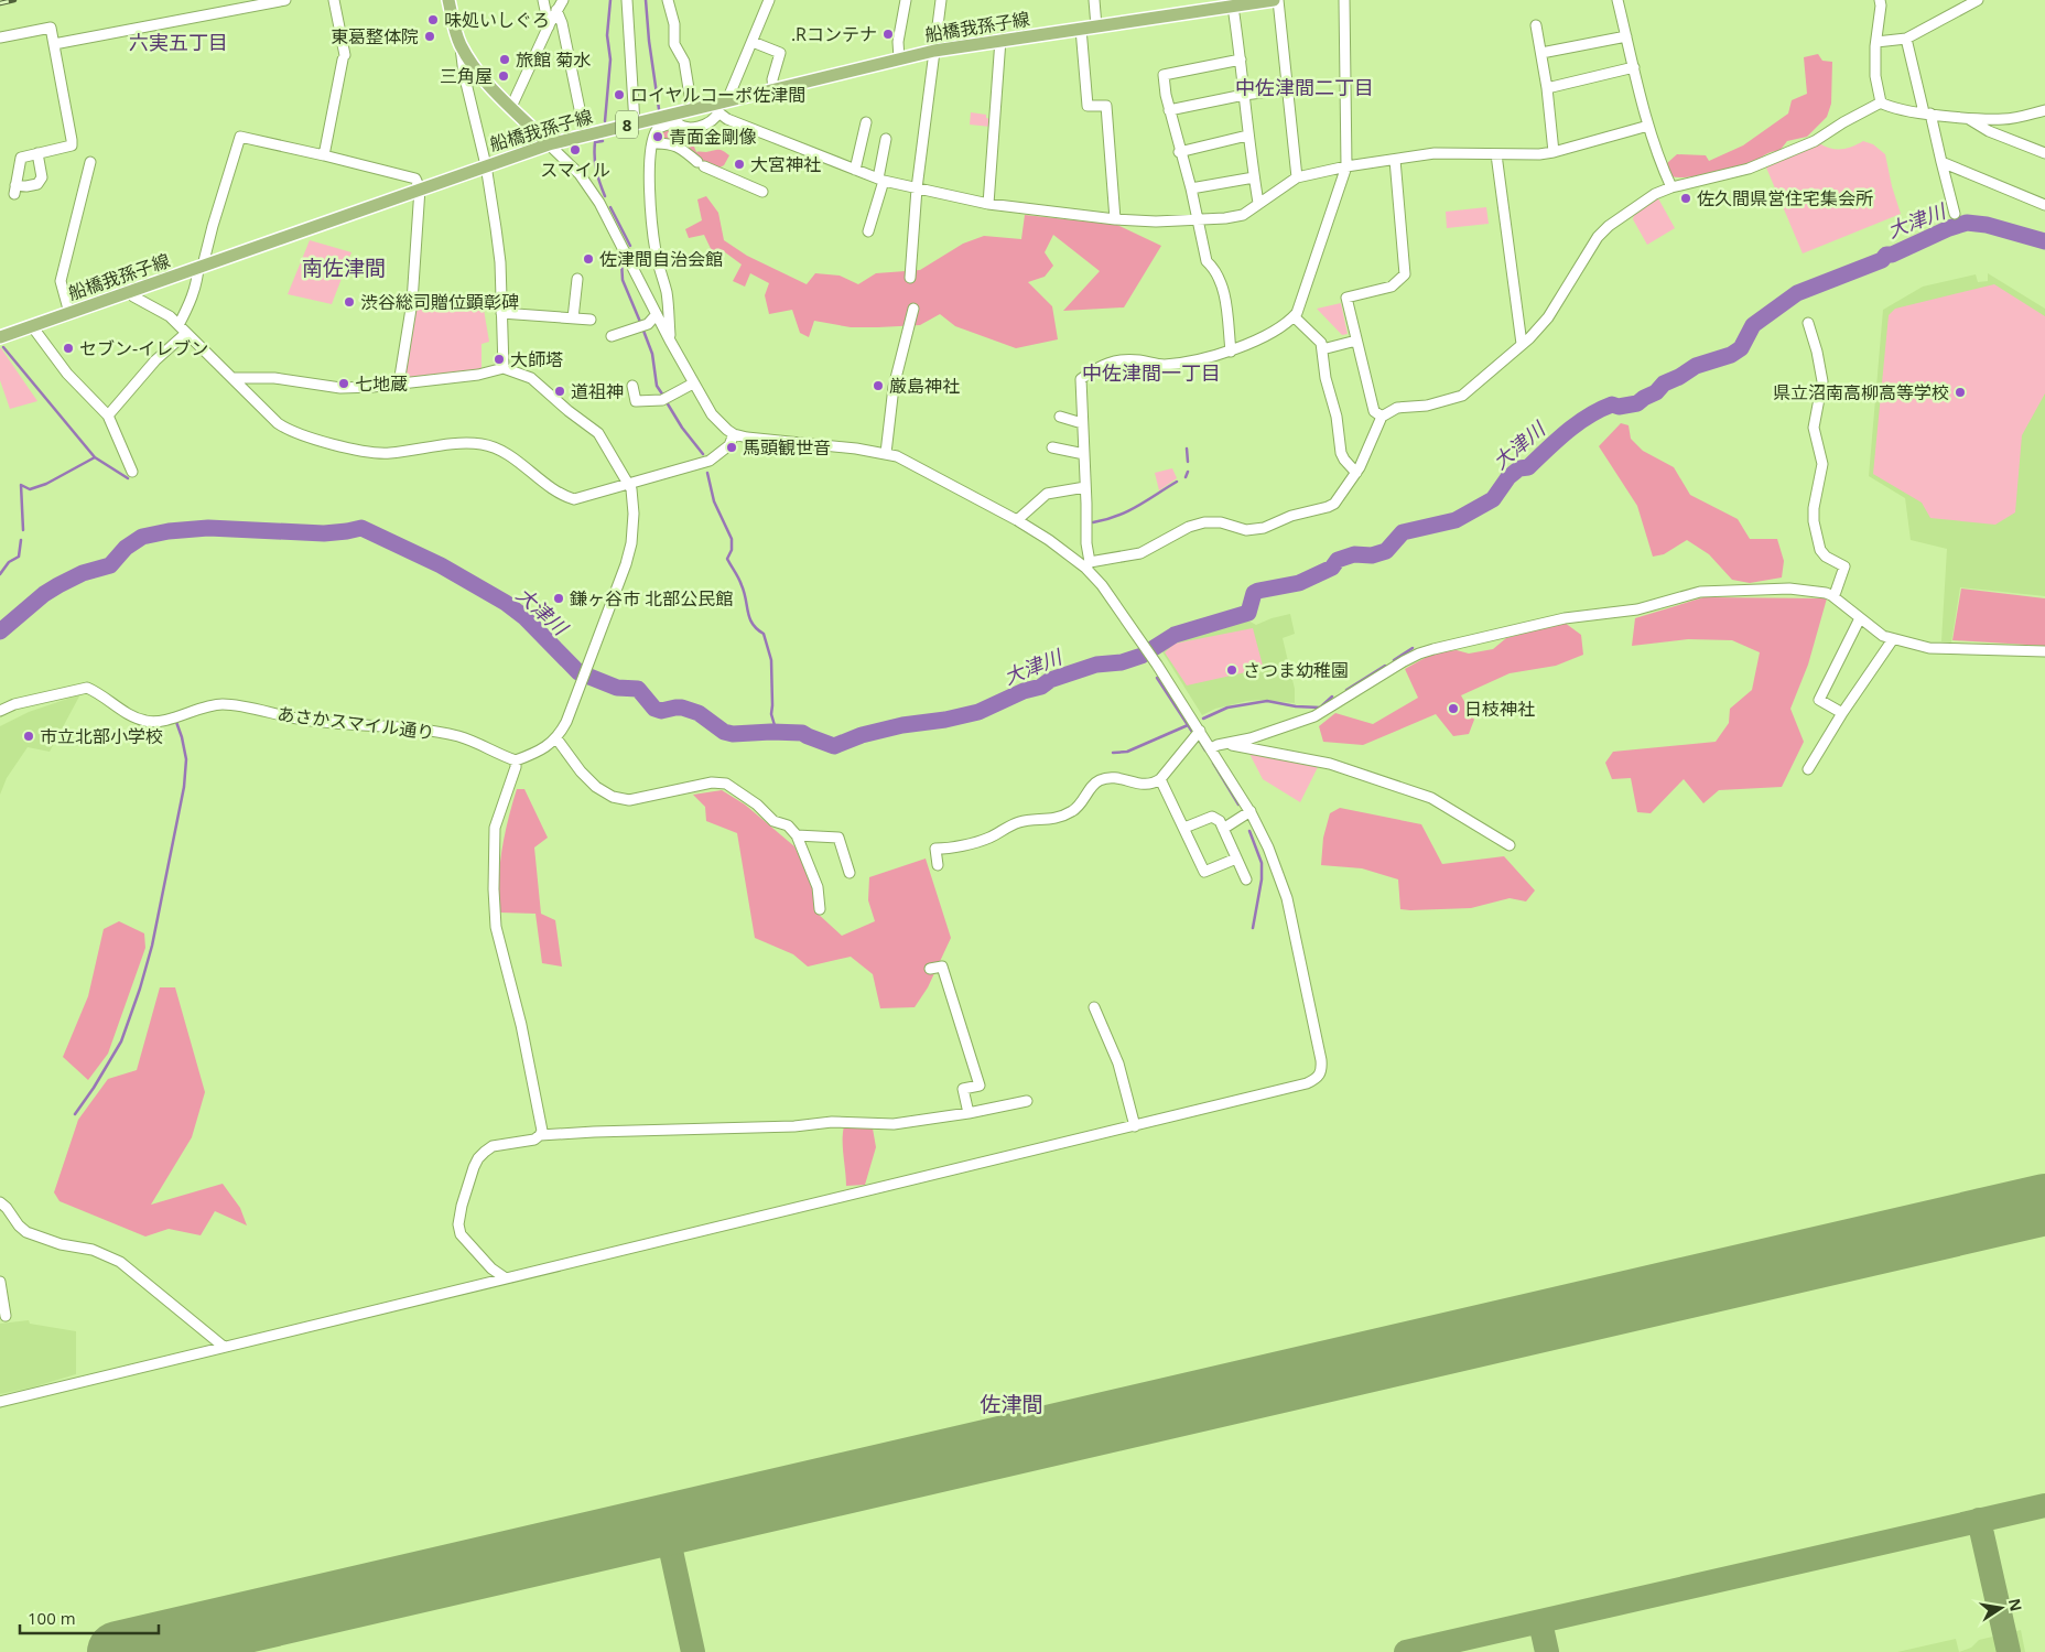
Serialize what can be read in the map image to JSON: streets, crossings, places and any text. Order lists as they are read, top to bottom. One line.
{"streets":{"main road":["船橋我孫子線","8"],"street":["あさかスマイル通り"]},"districts":["六実五丁目","中佐津間二丁目","南佐津間","中佐津間一丁目","佐津間"],"water":["大津川"],"places":["味処いしぐろ",".Rコンテナ","東葛整体院","旅館 菊水","三角屋","ロイヤルコーポ佐津間","青面金剛像","スマイル","大宮神社","佐久間県営住宅集会所","佐津間自治会館","渋谷総司贈位顕彰碑","セブン-イレブン","大師塔","七地蔵","厳島神社","道祖神","県立沼南高柳高等学校","馬頭観世音","鎌ヶ谷市 北部公民館","さつま幼稚園","日枝神社","市立北部小学校"],"scale_bar":"100 m","north":"right"}
